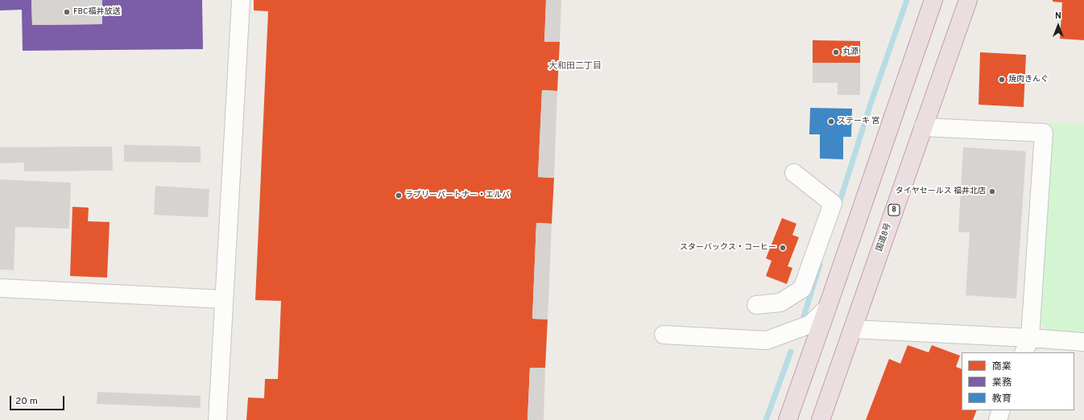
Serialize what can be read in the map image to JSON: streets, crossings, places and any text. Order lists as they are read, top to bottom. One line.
{"streets":{"highway":["8","国道8号"]},"districts":["大和田二丁目"],"places":["FBC福井放送","丸源","焼肉きんぐ","ステーキ 宮","タイヤセールス 福井北店","ラブリーパートナー・エルパ","スターバックス・コーヒー"],"legend":["商業","業務","教育"],"scale_bar":"20 m","north":"top"}
